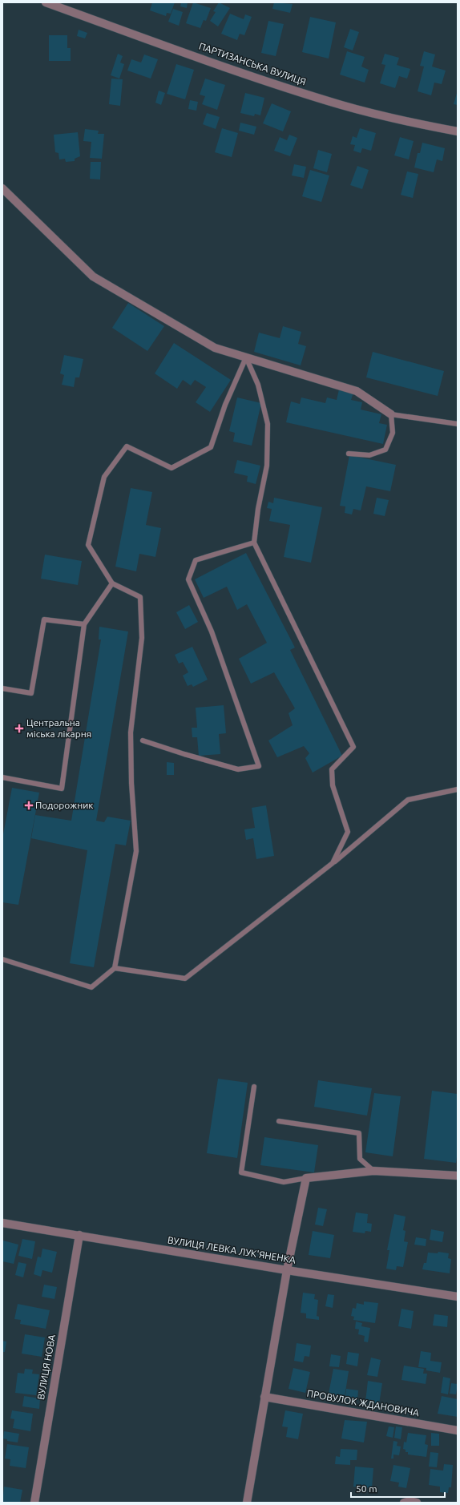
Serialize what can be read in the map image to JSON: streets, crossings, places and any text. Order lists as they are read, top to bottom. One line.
{"streets":{"street":["ПАРТИЗАНСЬКА ВУЛИЦЯ","ВУЛИЦЯ ЛЕВКА ЛУК'ЯНЕНКА","ВУЛИЦЯ НОВА","ПРОВУЛОК ЖДАНОВИЧА"]},"crossings":[["ВУЛИЦЯ ЛЕВКА ЛУК'ЯНЕНКА","ВУЛИЦЯ НОВА"]],"places":{"health":["Центральна міська лікарня","Подорожник"]},"scale_bar":"50 m"}
